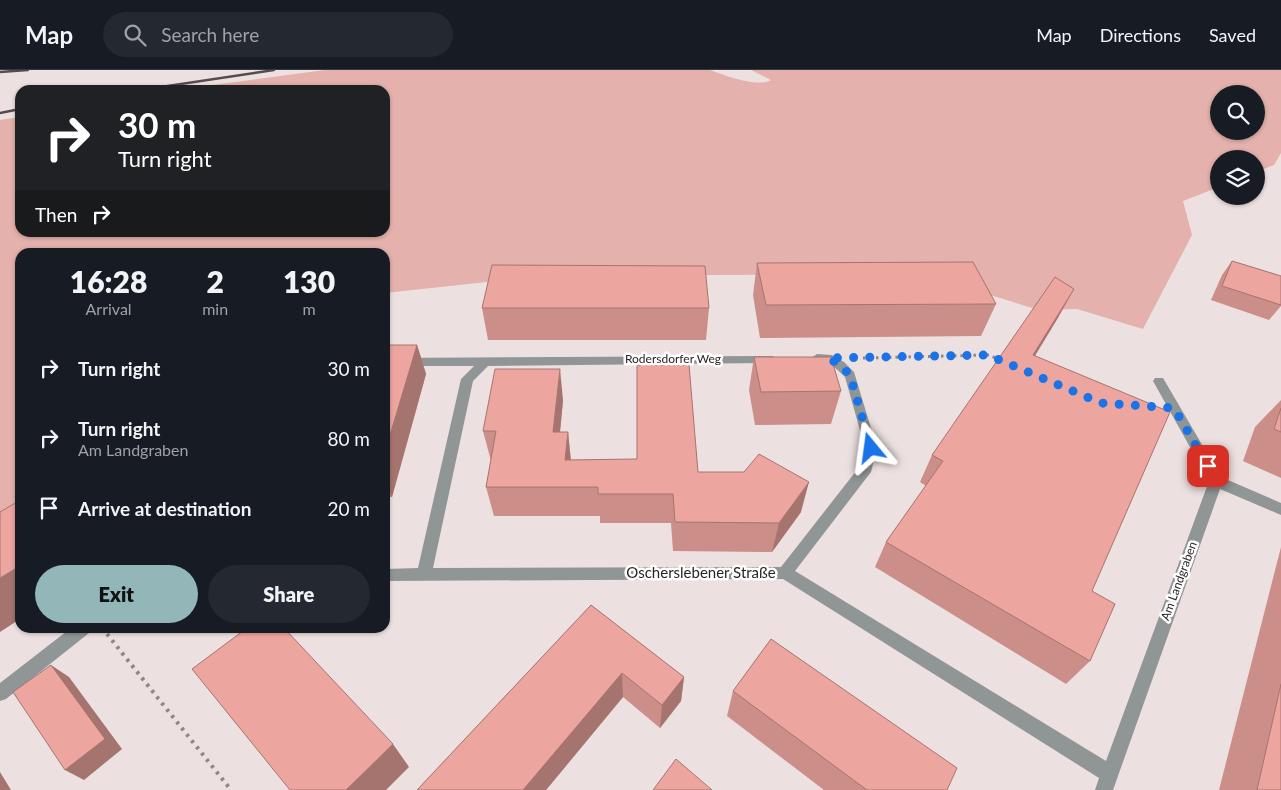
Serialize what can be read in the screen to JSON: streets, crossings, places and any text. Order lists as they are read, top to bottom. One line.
{"streets":{"street":["Rodersdorfer Weg","Oscherslebener Straße","Am Landgraben"]},"crossings":[["Oscherslebener Straße","Am Landgraben"]],"page":{"header":"Map","search":"Search here","nav":["Map","Directions","Saved"],"turn":["30 m","Turn right"],"then":"Then","eta":["16:28","Arrival","2","min","130","m"],"list":[{"name":"Turn right","value":"30 m"},{"name":"Turn right","note":"Am Landgraben","value":"80 m"},{"name":"Arrive at destination","value":"20 m"}],"buttons":["Exit","Share"]}}
